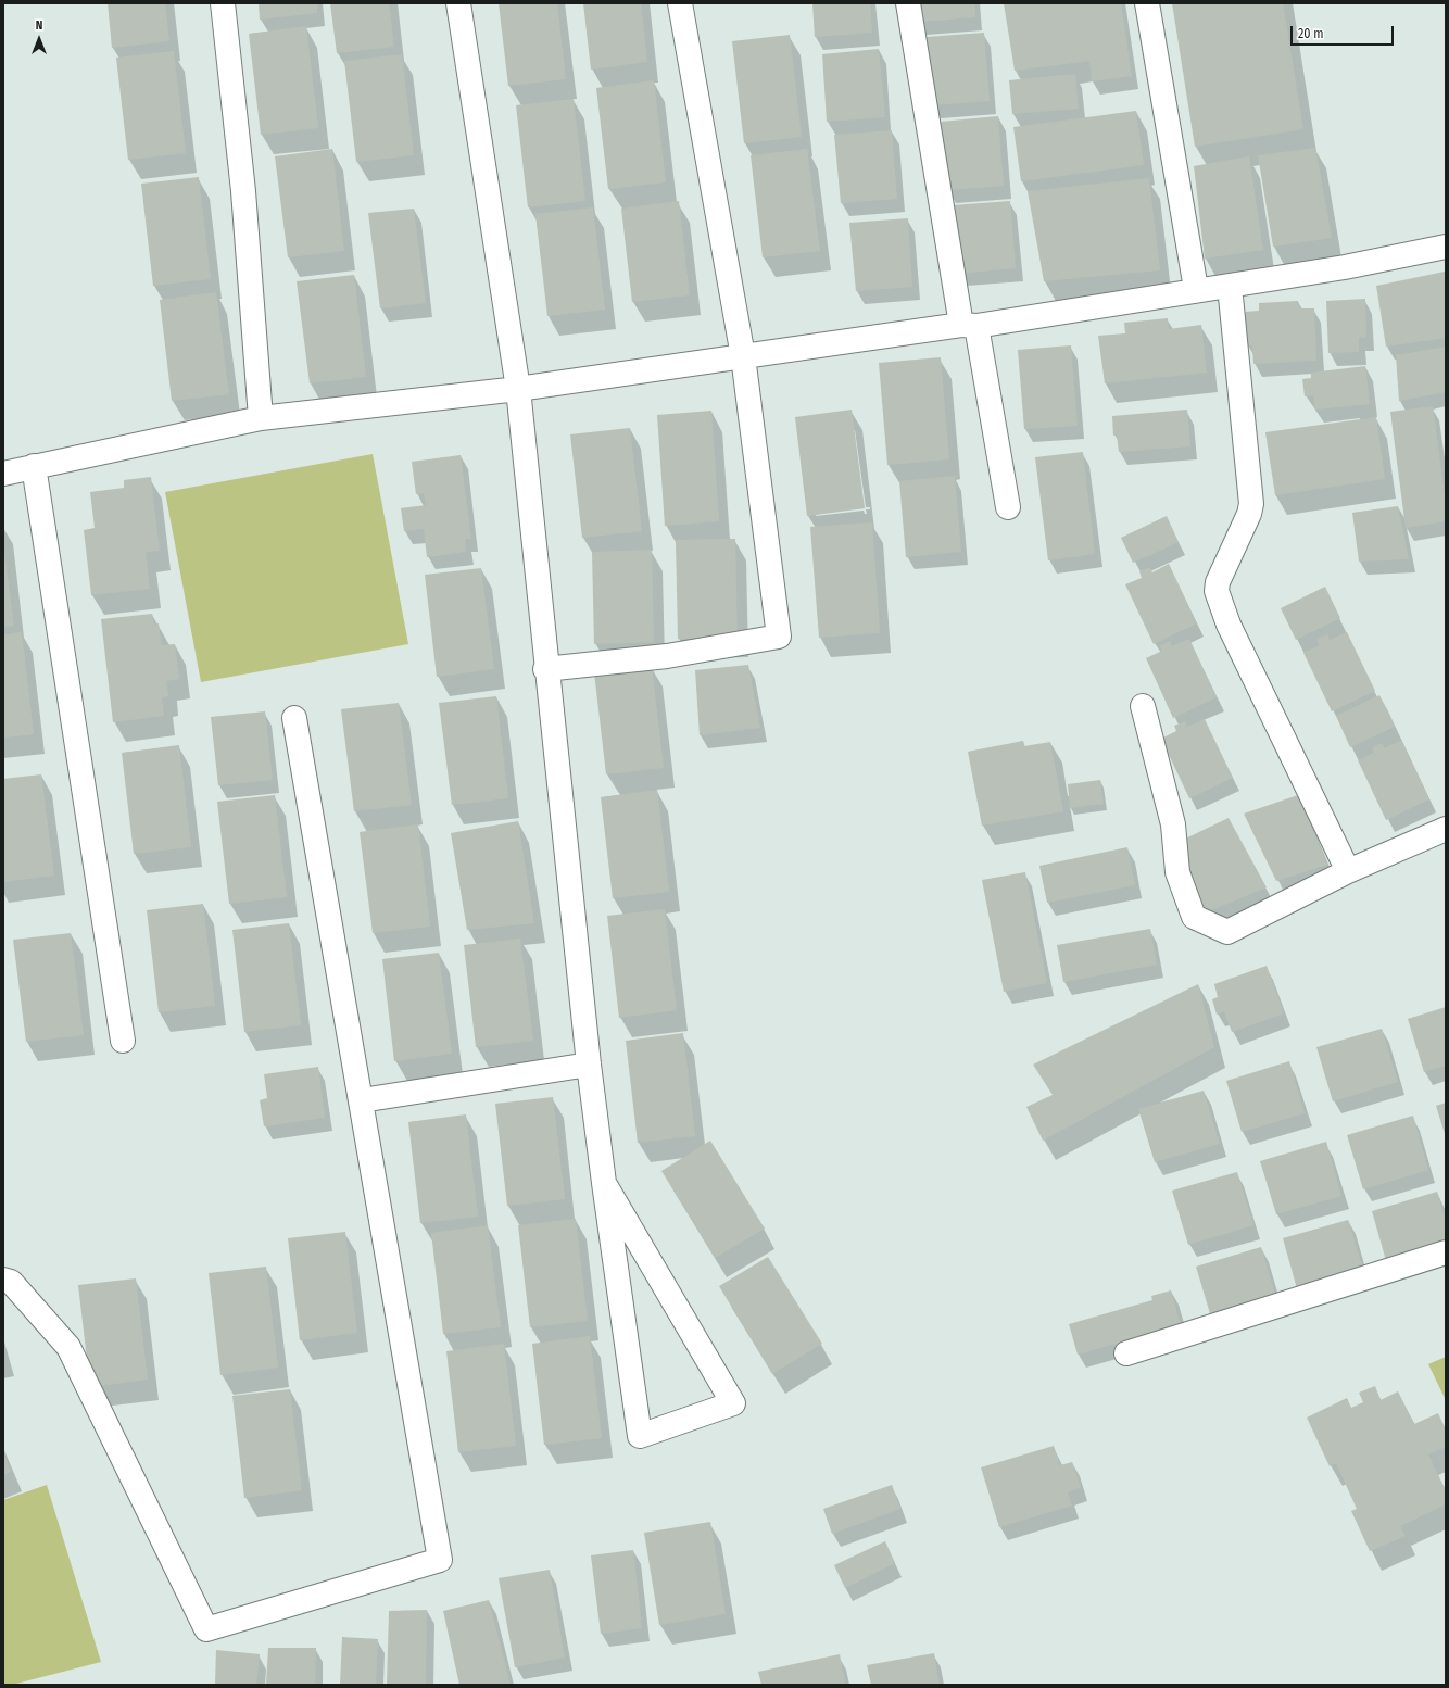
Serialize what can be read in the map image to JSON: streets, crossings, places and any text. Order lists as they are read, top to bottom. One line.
{"scale_bar":"20 m","north":"top"}
